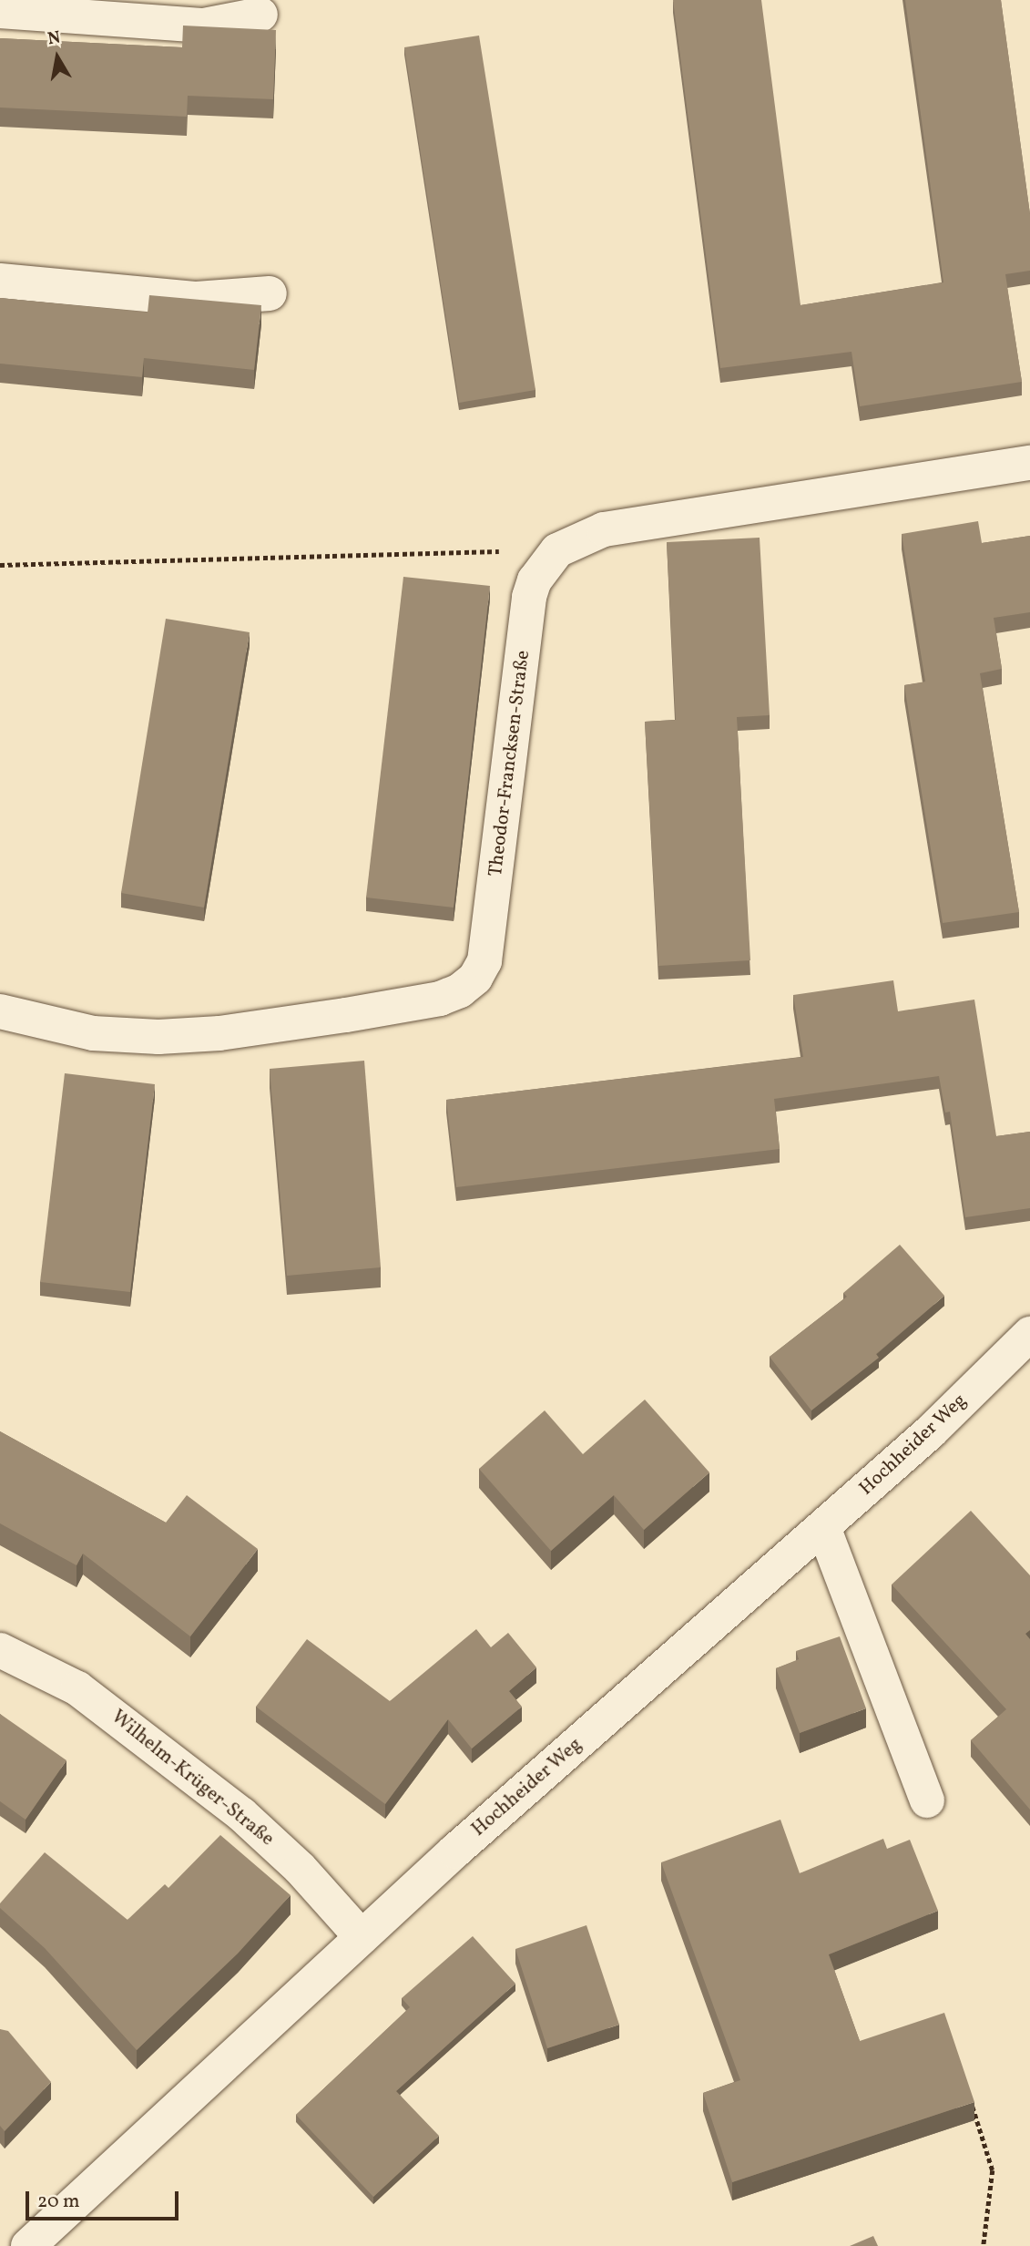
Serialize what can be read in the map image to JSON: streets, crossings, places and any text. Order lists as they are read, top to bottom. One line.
{"streets":{"street":["Theodor-Francksen-Straße","Hochheider Weg","Wilhelm-Krüger-Straße"]},"crossings":[["Hochheider Weg","Wilhelm-Krüger-Straße"]],"scale_bar":"20 m","north":"top"}
